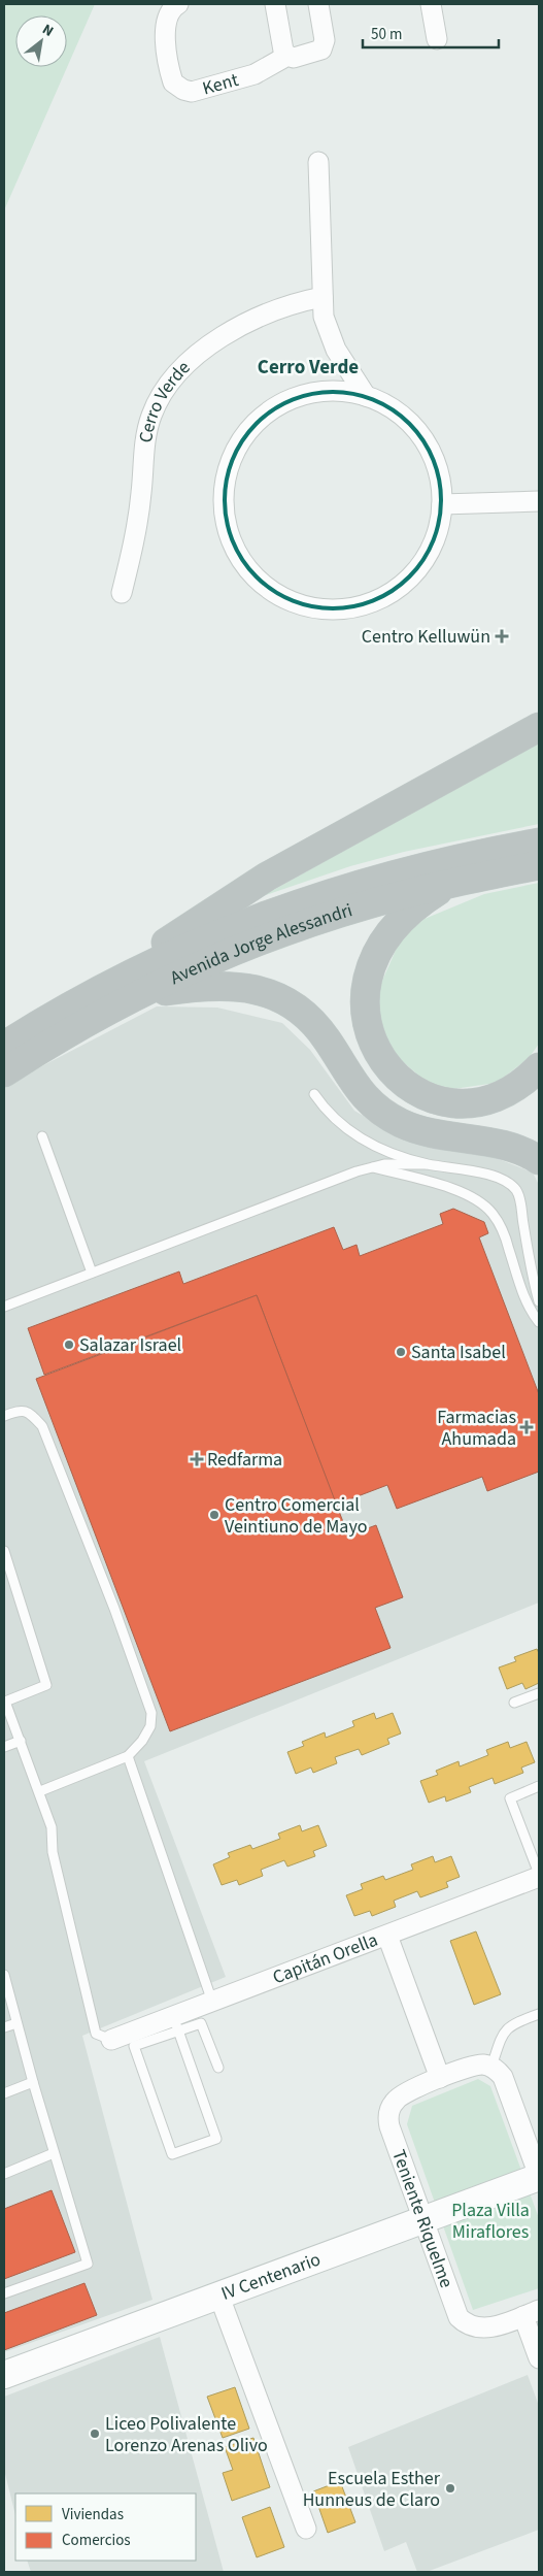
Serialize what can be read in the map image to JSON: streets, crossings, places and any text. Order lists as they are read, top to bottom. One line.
{"streets":{"highway":["Avenida Jorge Alessandri"],"street":["Kent","Cerro Verde","Capitán Orella","Teniente Riquelme","IV Centenario"]},"crossings":[["Teniente Riquelme","IV Centenario"]],"districts":["Cerro Verde"],"parks":["Plaza Villa Miraflores"],"places":{"health":["Centro Kelluwün","Farmacias Ahumada","Redfarma"],"other":["Salazar Israel","Santa Isabel","Centro Comercial Veintiuno de Mayo","Liceo Polivalente Lorenzo Arenas Olivo","Escuela Esther Hunneus de Claro"]},"legend":["Viviendas","Comercios"],"scale_bar":"50 m","north":"top right"}
